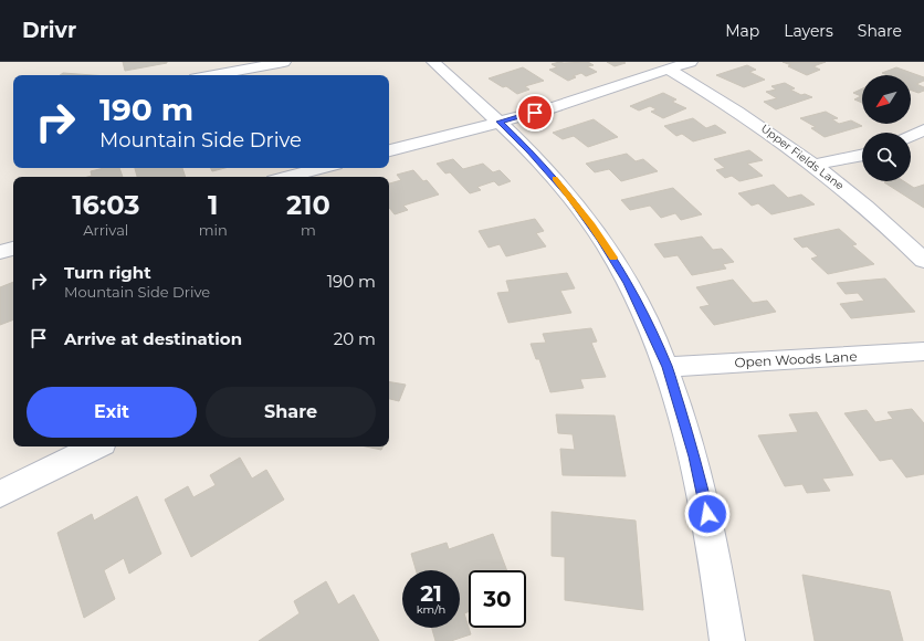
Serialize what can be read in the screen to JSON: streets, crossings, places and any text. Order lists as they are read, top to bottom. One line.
{"streets":{"street":["Upper Fields Lane","Open Woods Lane"]},"north":"bottom left","page":{"header":"Drivr","nav":["Map","Layers","Share"],"turn":["190 m","Mountain Side Drive"],"eta":["16:03","Arrival","1","min","210","m"],"list":[{"name":"Turn right","note":"Mountain Side Drive","value":"190 m"},{"name":"Arrive at destination","value":"20 m"}],"buttons":["Exit","Share"],"speed":"21 km/h","limit":"30"}}
